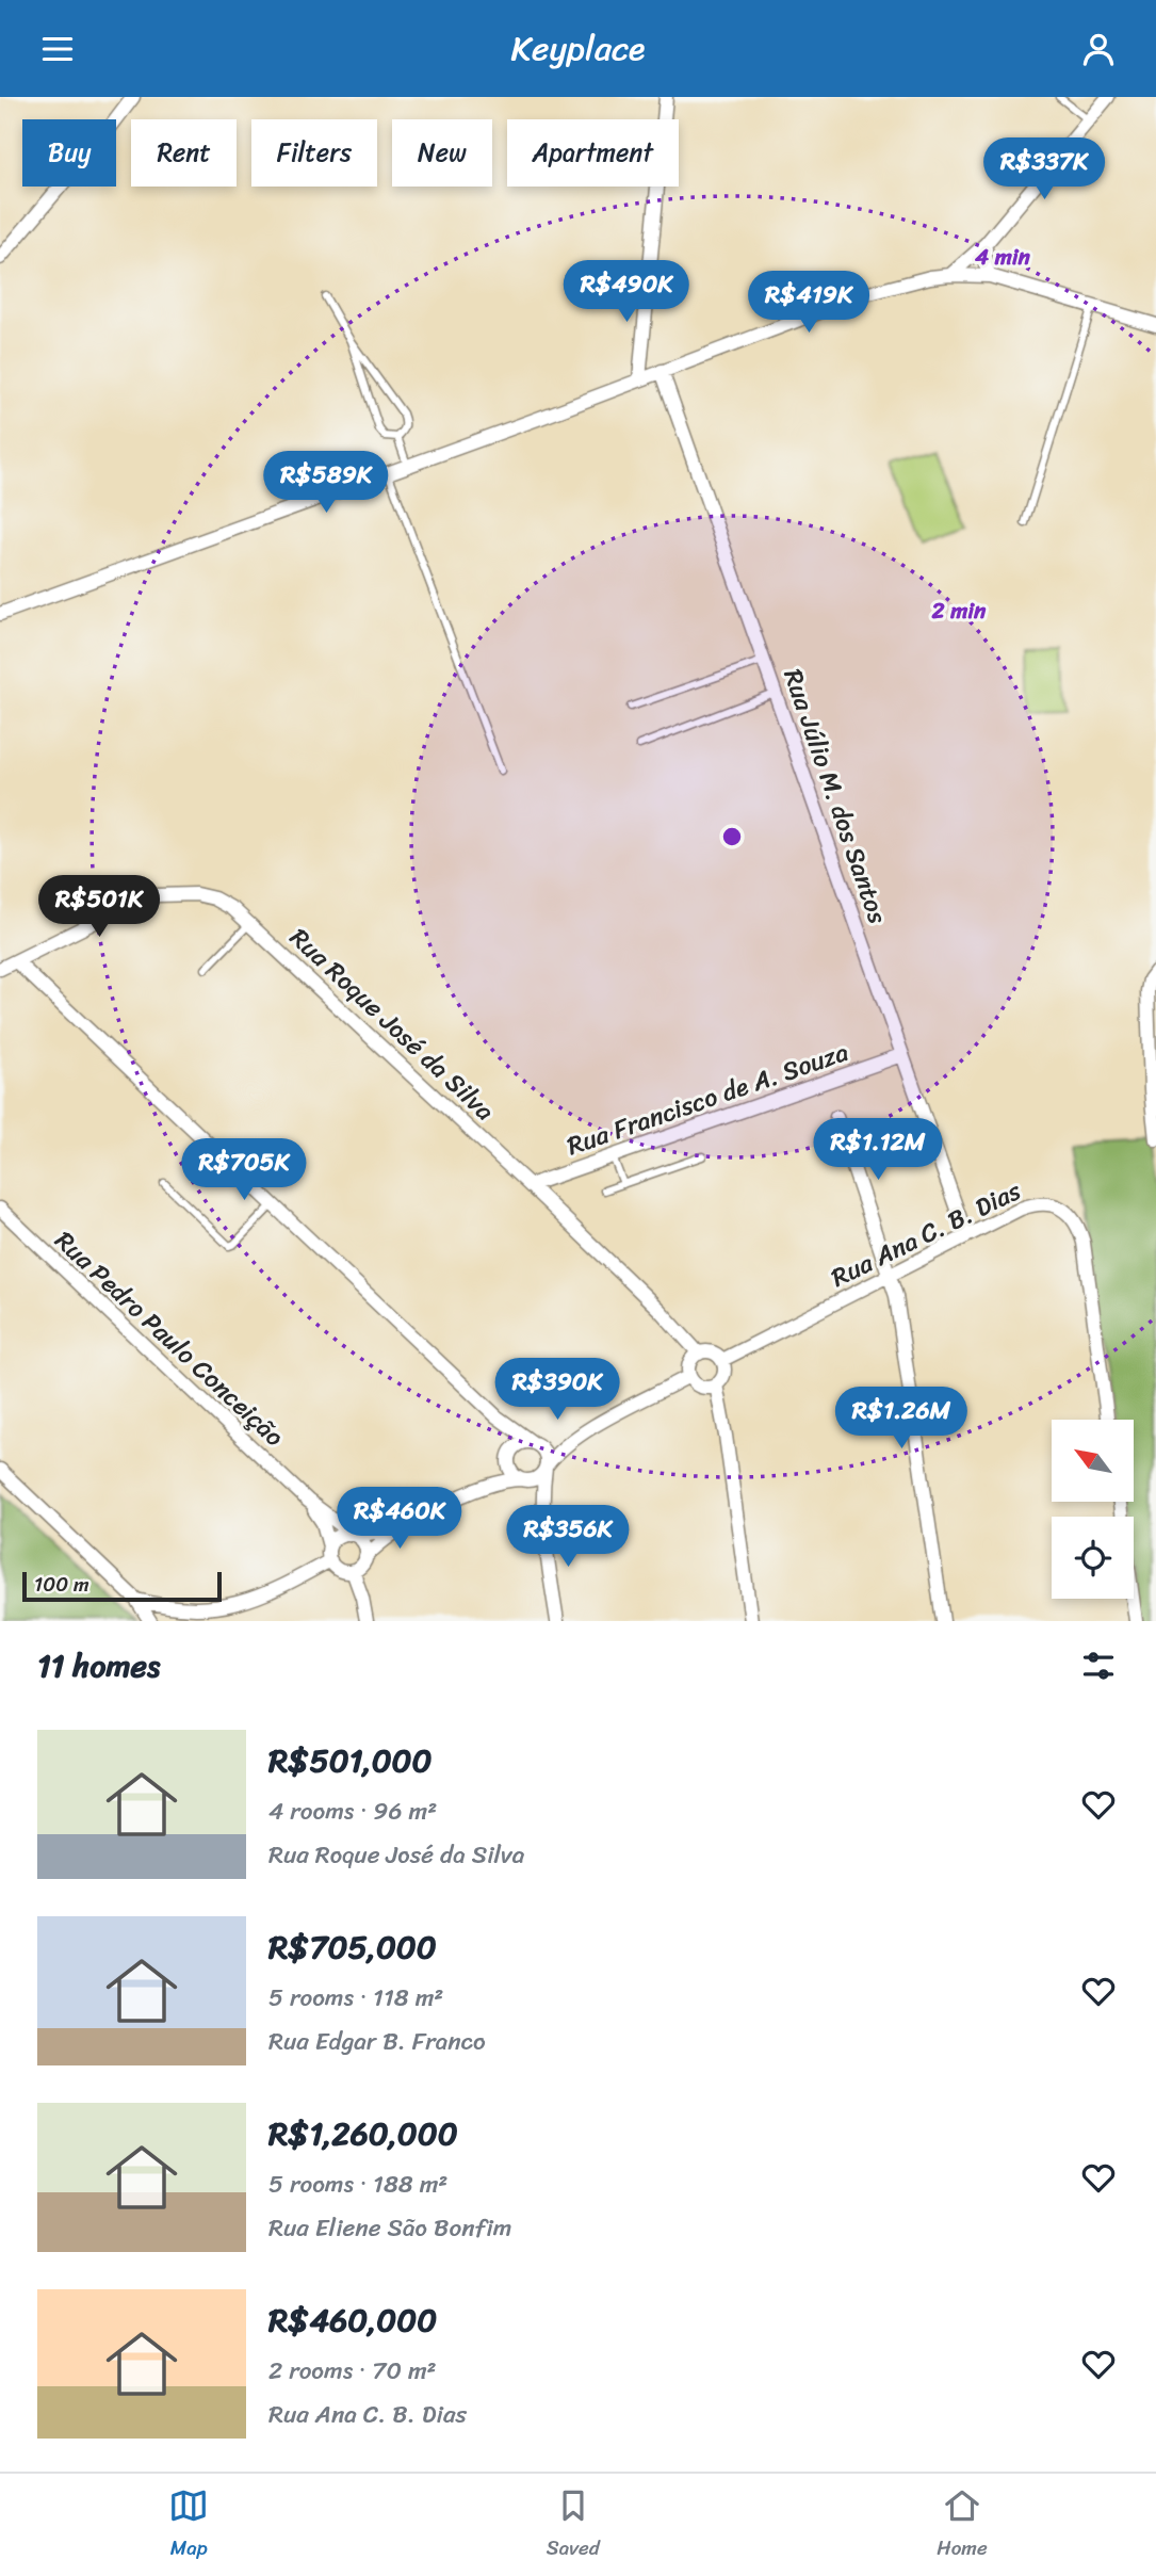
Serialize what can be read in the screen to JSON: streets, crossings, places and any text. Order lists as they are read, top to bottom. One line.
{"streets":{"street":["Rua Júlio M. dos Santos","Rua Roque José da Silva","Rua Francisco de A. Souza","Rua Ana C. B. Dias","Rua Pedro Paulo Conceição"]},"crossings":[["Rua Júlio M. dos Santos","Rua Francisco de A. Souza"],["Rua Júlio M. dos Santos","Rua Ana C. B. Dias"],["Rua Roque José da Silva","Rua Francisco de A. Souza"],["Rua Roque José da Silva","Rua Ana C. B. Dias"]],"scale_bar":"100 m","north":"top left","page":{"header":"Keyplace","chip":["Buy","Rent","Filters","New","Apartment"],"price":["R$337K","R$490K","R$419K","R$589K","R$501K","R$1.12M","R$705K","R$390K","R$1.26M","R$460K","R$356K"],"scale":"100 m","heading":"11 homes","list":[{"name":"R$501,000","note":"4 rooms · 96 m² · Rua Roque José da Silva"},{"name":"R$705,000","note":"5 rooms · 118 m² · Rua Edgar B. Franco"},{"name":"R$1,260,000","note":"5 rooms · 188 m² · Rua Eliene São Bonfim"},{"name":"R$460,000","note":"2 rooms · 70 m² · Rua Ana C. B. Dias"}],"tabs":["Map","Saved","Home"]},"rings":["4 min","2 min"]}
